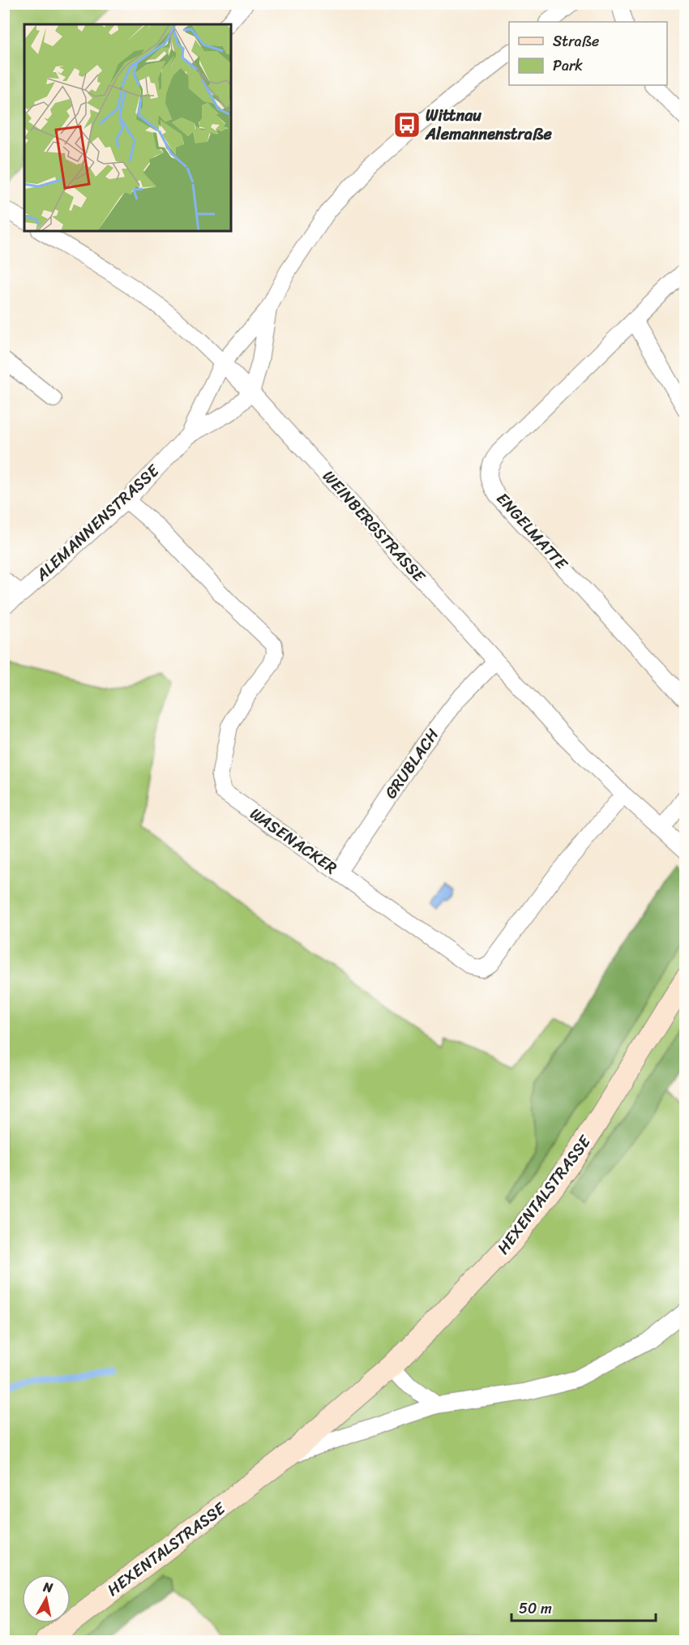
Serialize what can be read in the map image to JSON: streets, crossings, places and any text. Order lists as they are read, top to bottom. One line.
{"streets":{"main road":["HEXENTALSTRASSE"],"street":["ALEMANNENSTRASSE","WEINBERGSTRASSE","ENGELMATTE","GRUBLACH","WASENACKER"]},"crossings":[["ALEMANNENSTRASSE","WEINBERGSTRASSE"],["ALEMANNENSTRASSE","WASENACKER"],["WEINBERGSTRASSE","GRUBLACH"],["WEINBERGSTRASSE","WASENACKER"],["GRUBLACH","WASENACKER"]],"places":{"bus stop":["Wittnau Alemannenstraße"]},"legend":["Straße","Park"],"scale_bar":"50 m","north":"top"}
